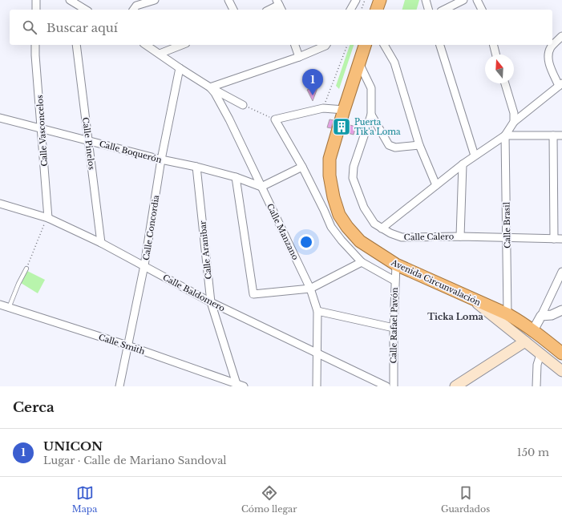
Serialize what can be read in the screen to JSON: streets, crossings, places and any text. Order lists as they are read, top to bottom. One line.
{"streets":{"highway":["Avenida Circunvalación"],"street":["Calle Vasconcelos","Calle Pinelos","Calle Boquerón","Calle Brasil","Calle Concordia","Calle Manzano","Calle Calero","Calle Aranibar","Calle Baldomero","Calle Rafael Pavón","Calle Smith"]},"crossings":[["Calle Vasconcelos","Calle Boquerón"],["Calle Vasconcelos","Calle Baldomero"],["Calle Pinelos","Calle Boquerón"],["Calle Pinelos","Calle Baldomero"],["Calle Boquerón","Calle Concordia"],["Calle Boquerón","Calle Manzano"],["Calle Boquerón","Calle Aranibar"],["Calle Brasil","Calle Calero"],["Calle Brasil","Avenida Circunvalación"],["Calle Concordia","Calle Baldomero"],["Calle Concordia","Calle Smith"],["Calle Manzano","Calle Baldomero"],["Calle Calero","Avenida Circunvalación"],["Calle Aranibar","Calle Baldomero"],["Calle Aranibar","Calle Smith"],["Avenida Circunvalación","Calle Rafael Pavón"]],"districts":["Ticka Loma"],"places":{"building":["Puerta Tik'a Loma"]},"north":"top","page":{"search":"Buscar aquí","pins":"1","heading":"Cerca","list":[{"mark":"1","name":"UNICON","note":"Lugar · Calle de Mariano Sandoval","value":"150 m"}],"nav":["Mapa","Cómo llegar","Guardados"]}}
